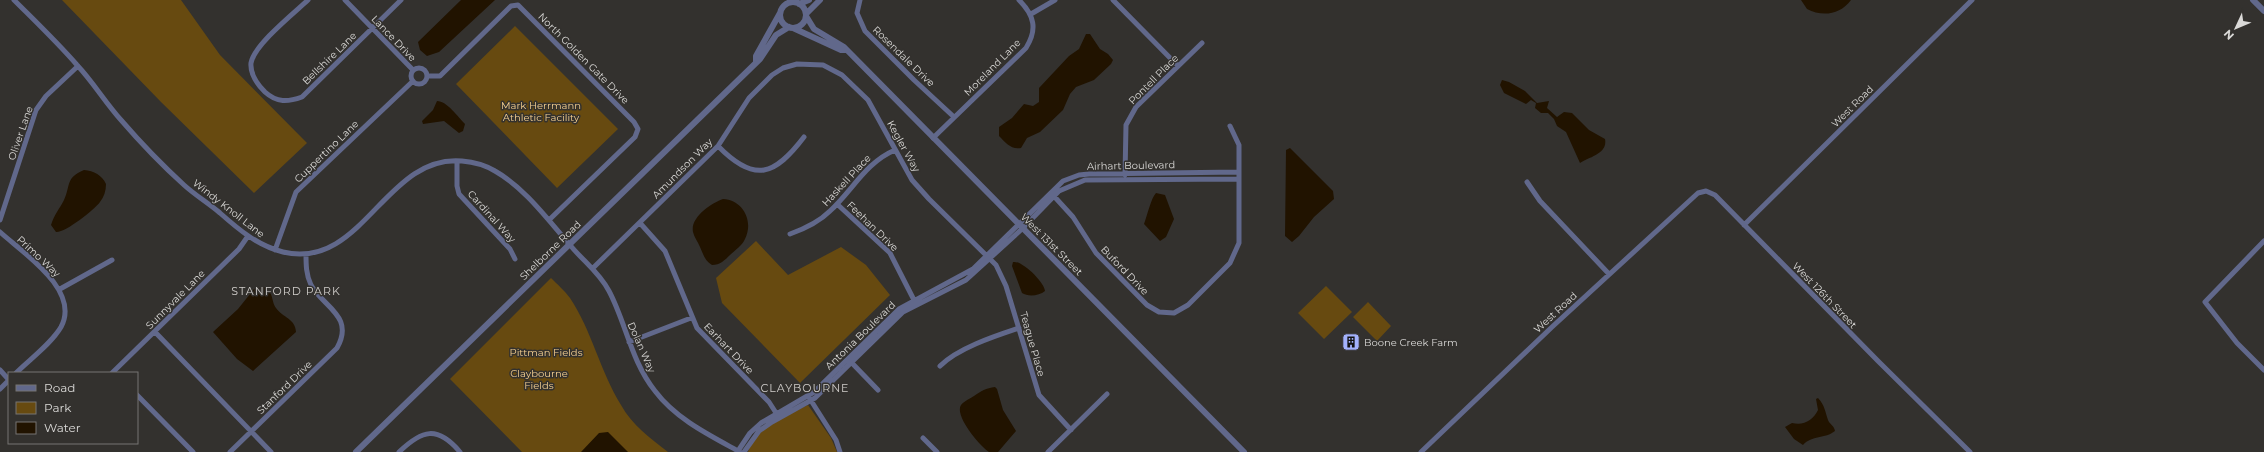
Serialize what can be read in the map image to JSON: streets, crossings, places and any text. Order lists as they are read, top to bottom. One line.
{"streets":{"street":["Lance Drive","Rosendale Drive","Bellshire Lane","North Golden Gate Drive","Moreland Lane","Pontell Place","West Road","Oliver Lane","Kegler Way","Cuppertino Lane","Airhart Boulevard","Amundson Way","Haskell Place","Windy Knoll Lane","Cardinal Way","Feehan Drive","West 131st Street","Shelborne Road","Primo Way","Buford Drive","West 126th Street","Sunnyvale Lane","Antonia Boulevard","Teague Place","Dolan Way","Earhart Drive","Stanford Drive"]},"crossings":[["Lance Drive","Bellshire Lane"],["Lance Drive","North Golden Gate Drive"],["Lance Drive","Cuppertino Lane"],["Rosendale Drive","Moreland Lane"],["North Golden Gate Drive","Cuppertino Lane"],["North Golden Gate Drive","Windy Knoll Lane"],["Moreland Lane","West 131st Street"],["Pontell Place","Airhart Boulevard"],["West Road","West 126th Street"],["Oliver Lane","Windy Knoll Lane"],["Kegler Way","Amundson Way"],["Kegler Way","Haskell Place"],["Kegler Way","Antonia Boulevard"],["Kegler Way","Teague Place"],["Cuppertino Lane","Windy Knoll Lane"],["Airhart Boulevard","West 131st Street"],["Airhart Boulevard","Buford Drive"],["Airhart Boulevard","Antonia Boulevard"],["Amundson Way","Dolan Way"],["Amundson Way","Earhart Drive"],["Haskell Place","Feehan Drive"],["Windy Knoll Lane","Cardinal Way"],["Windy Knoll Lane","Shelborne Road"],["Windy Knoll Lane","Sunnyvale Lane"],["Windy Knoll Lane","Dolan Way"],["Windy Knoll Lane","Stanford Drive"],["Feehan Drive","Antonia Boulevard"],["West 131st Street","Shelborne Road"],["West 131st Street","Antonia Boulevard"],["Shelborne Road","Dolan Way"],["Antonia Boulevard","Teague Place"],["Antonia Boulevard","Dolan Way"],["Antonia Boulevard","Earhart Drive"]],"districts":["STANFORD PARK","CLAYBOURNE"],"parks":["Mark Herrmann Athletic Facility","Pittman Fields","Claybourne Fields"],"places":{"building":["Boone Creek Farm"]},"legend":["Road","Park","Water"],"north":"bottom left"}
